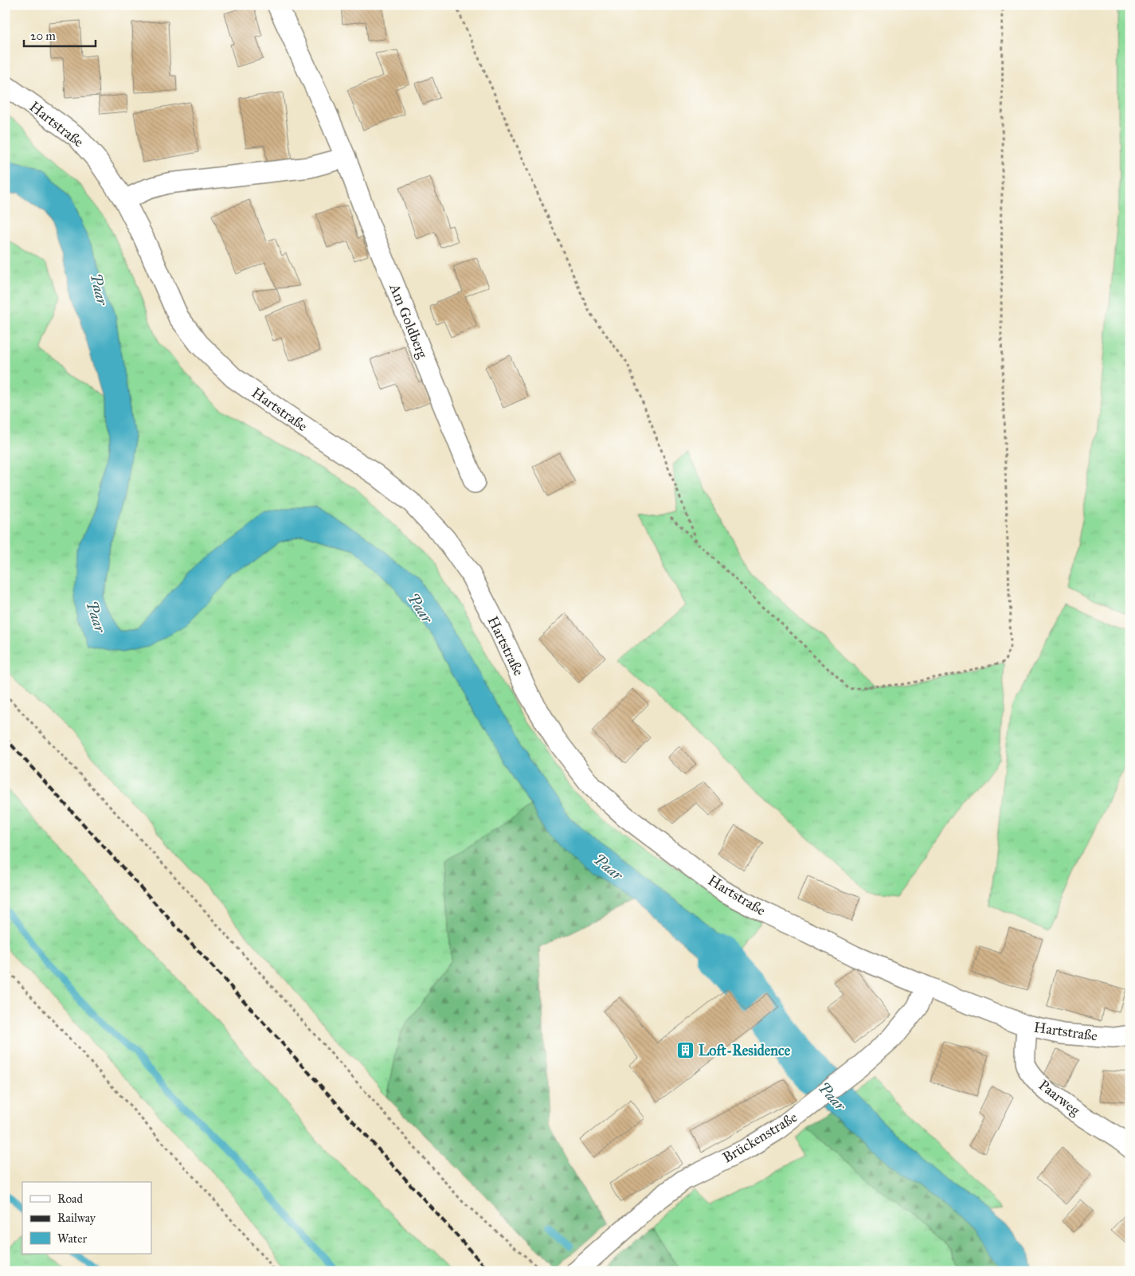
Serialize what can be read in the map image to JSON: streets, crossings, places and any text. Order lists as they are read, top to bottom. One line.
{"streets":{"street":["Hartstraße","Am Goldberg","Paarweg","Brückenstraße"]},"crossings":[["Hartstraße","Paarweg"],["Hartstraße","Brückenstraße"]],"water":["Paar"],"places":{"building":["Loft-Residence"]},"legend":["Road","Railway","Water"],"scale_bar":"20 m"}
